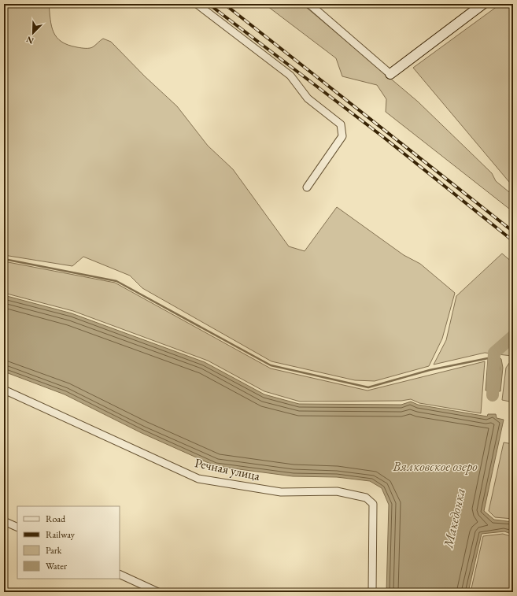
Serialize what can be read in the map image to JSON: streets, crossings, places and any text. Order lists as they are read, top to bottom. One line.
{"streets":{"street":["Речная улица"]},"water":["Вялковское озеро","Македонка"],"legend":["Road","Railway","Park","Water"],"north":"bottom left"}
